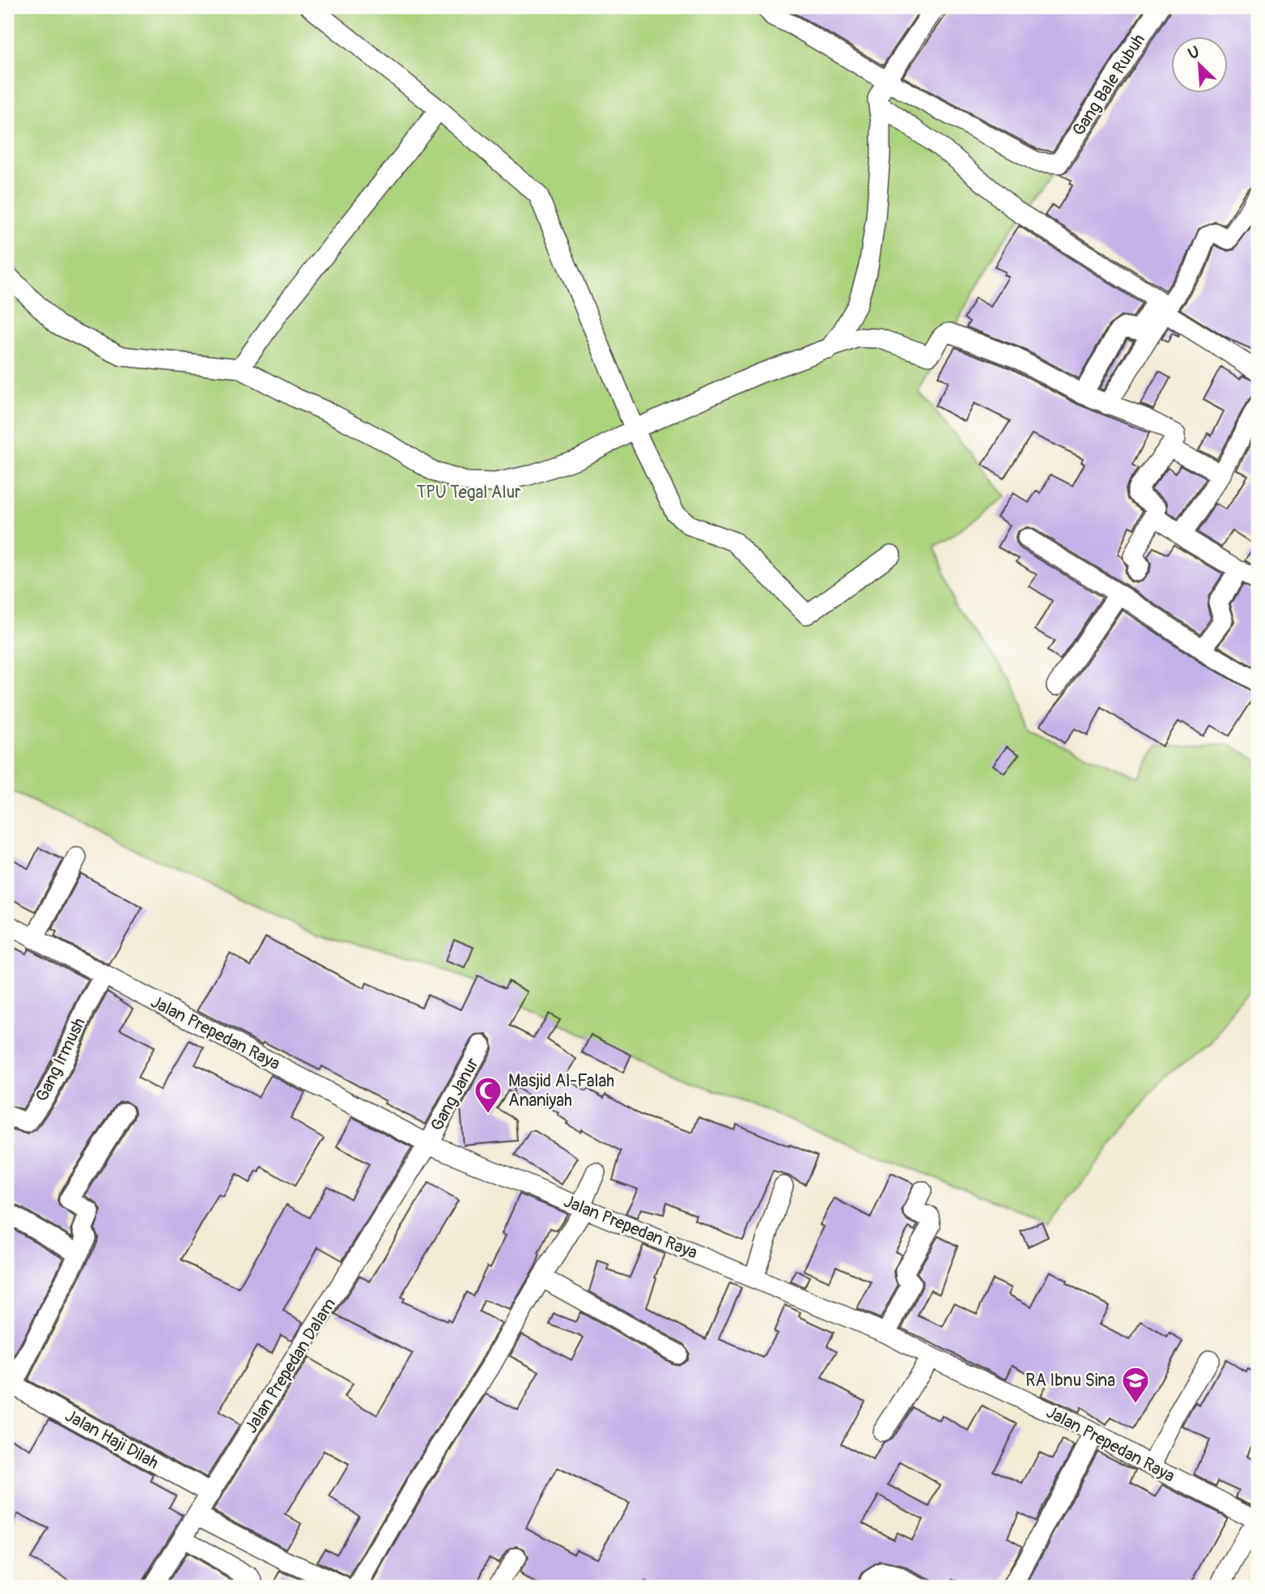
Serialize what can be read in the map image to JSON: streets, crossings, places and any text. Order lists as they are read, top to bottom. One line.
{"streets":{"street":["Gang Bale Rubuh","Jalan Prepedan Raya","Gang Irmush","Gang Janur","Jalan Prepedan Dalam","Jalan Haji Dilah"]},"crossings":[["Jalan Prepedan Raya","Gang Irmush"],["Jalan Prepedan Raya","Gang Janur"],["Jalan Prepedan Raya","Jalan Prepedan Dalam"],["Gang Janur","Jalan Prepedan Dalam"],["Jalan Prepedan Dalam","Jalan Haji Dilah"]],"parks":["TPU Tegal Alur"],"places":{"mosque":["Masjid Al-Falah Ananiyah"],"school or university":["RA Ibnu Sina"]},"north":"top left"}
